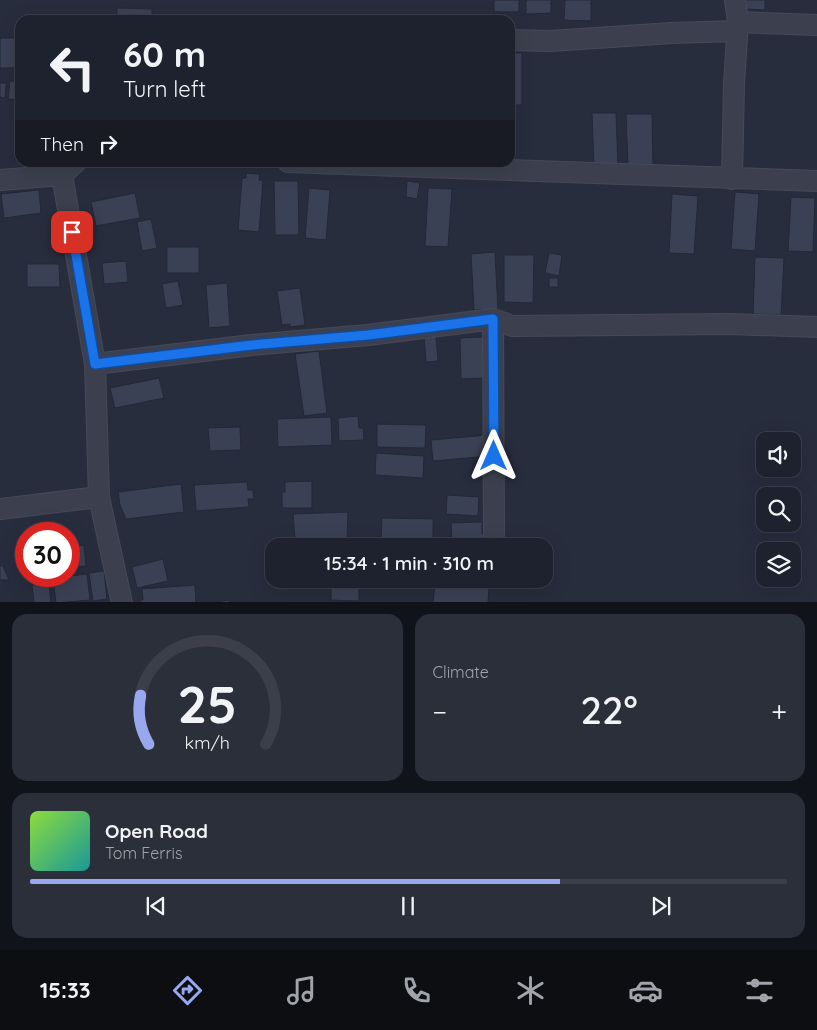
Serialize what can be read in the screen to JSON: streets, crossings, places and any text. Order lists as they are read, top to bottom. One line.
{"page":{"turn":["60 m","Turn left"],"then":"Then","limit":"30","trip":"15:34 · 1 min · 310 m","tile":"Climate","heat":["−","22°","+"],"song":["Open Road","Tom Ferris"],"tabs":"15:33","gauge":["25","km/h"]}}
